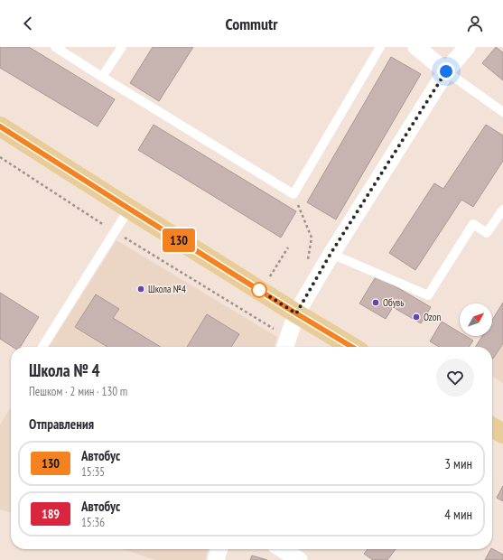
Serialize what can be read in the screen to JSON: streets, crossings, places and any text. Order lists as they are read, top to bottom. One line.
{"places":["Школа №4","Обувь","Ozon"],"lines":["bus line 130"],"north":"top right","page":{"header":"Commutr","on_map":"130","heading":[["Школа № 4","Пешком · 2 мин · 130 m"],"Отправления"],"list":[{"mark":"130","name":"Автобус","note":"15:35","value":"3 мин"},{"mark":"189","name":"Автобус","note":"15:36","value":"4 мин"}]}}
